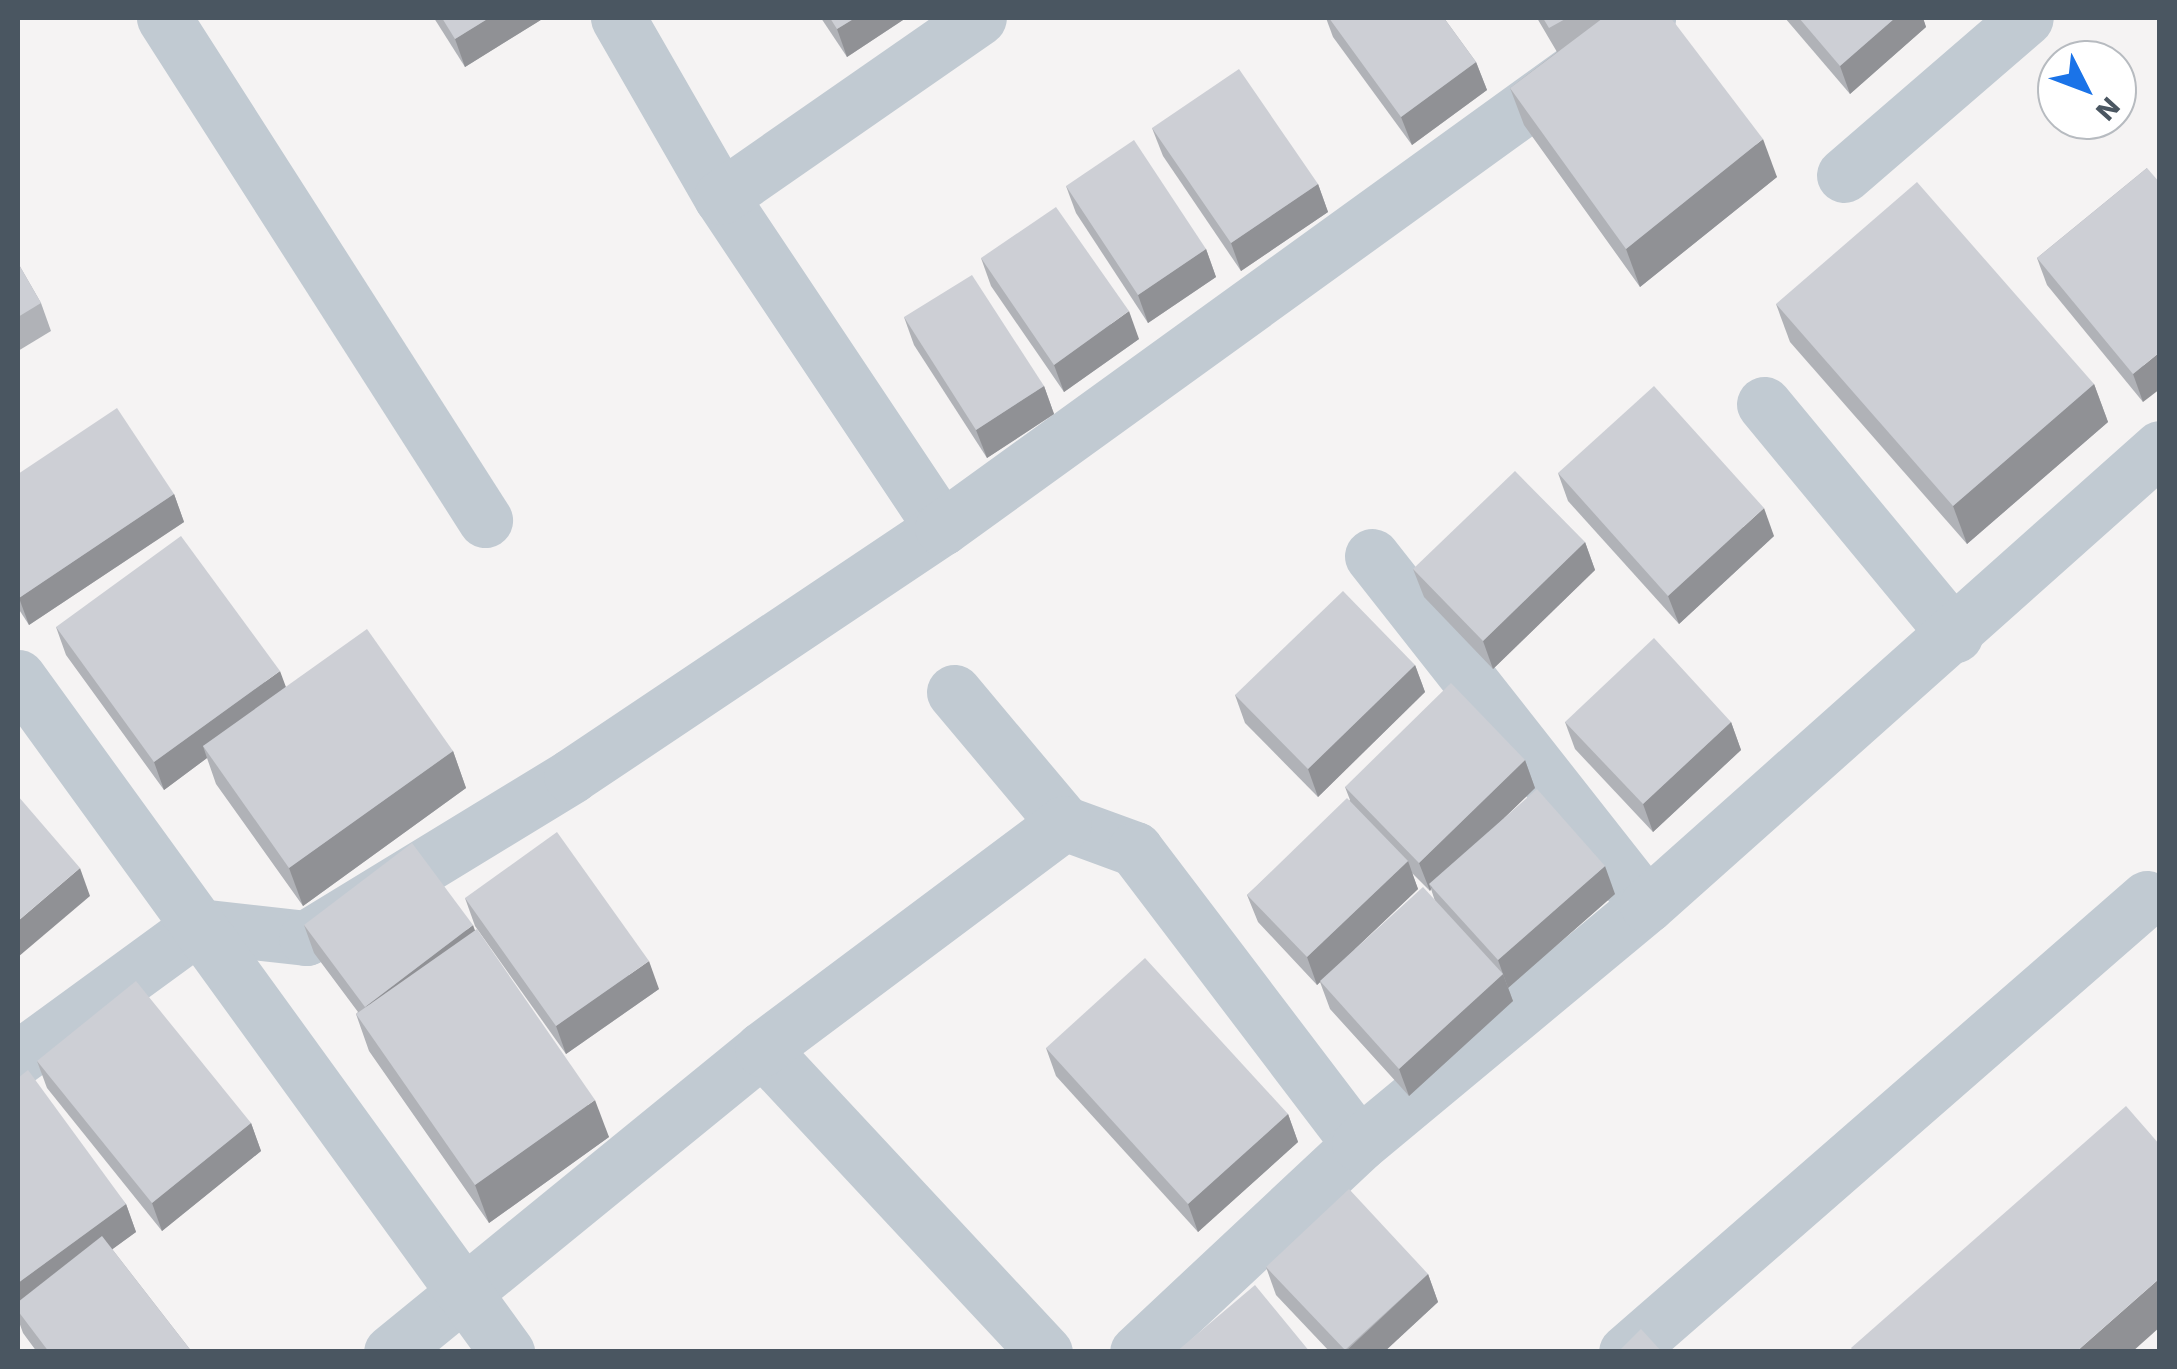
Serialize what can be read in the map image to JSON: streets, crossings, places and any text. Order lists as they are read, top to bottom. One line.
{"north":"bottom right"}
